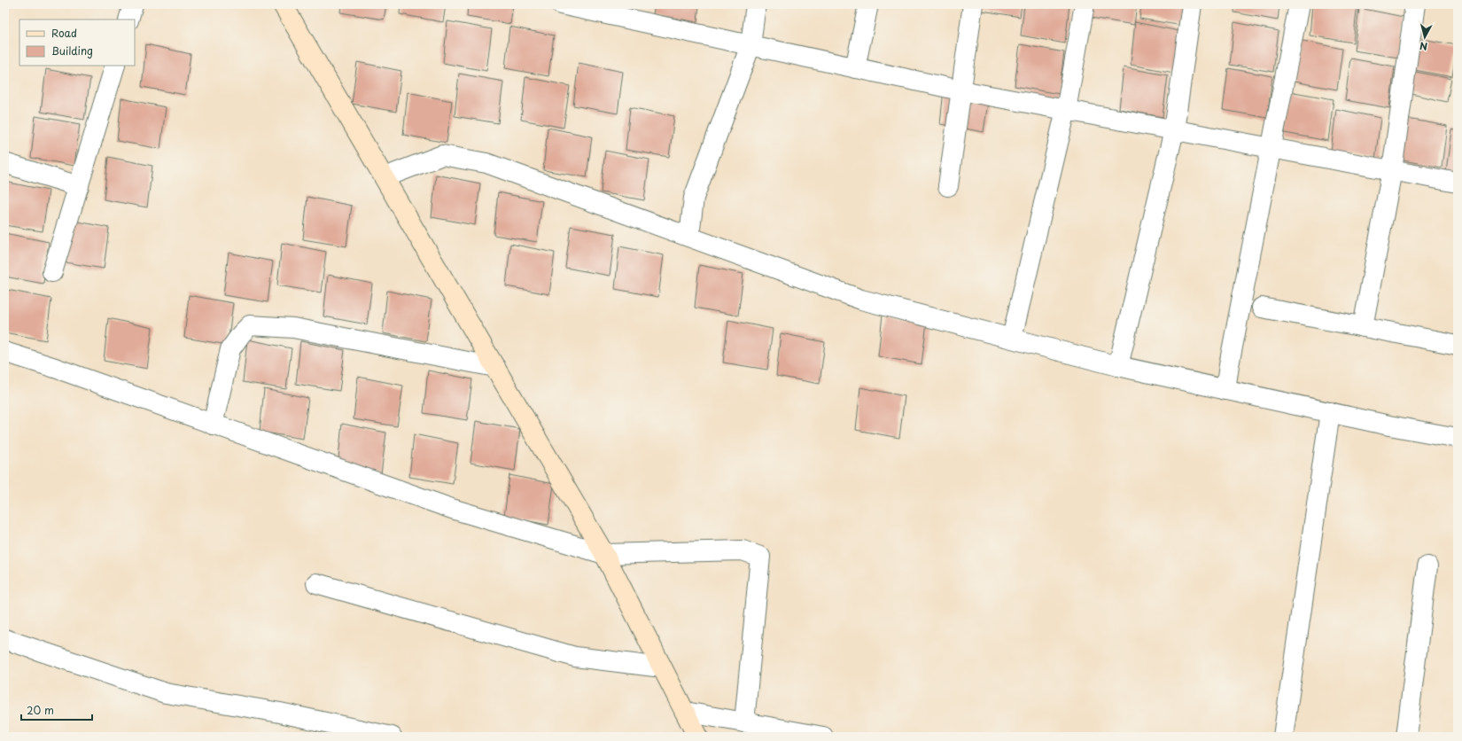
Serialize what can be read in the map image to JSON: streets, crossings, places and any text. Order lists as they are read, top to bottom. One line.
{"legend":["Road","Building"],"scale_bar":"20 m","north":"bottom"}
